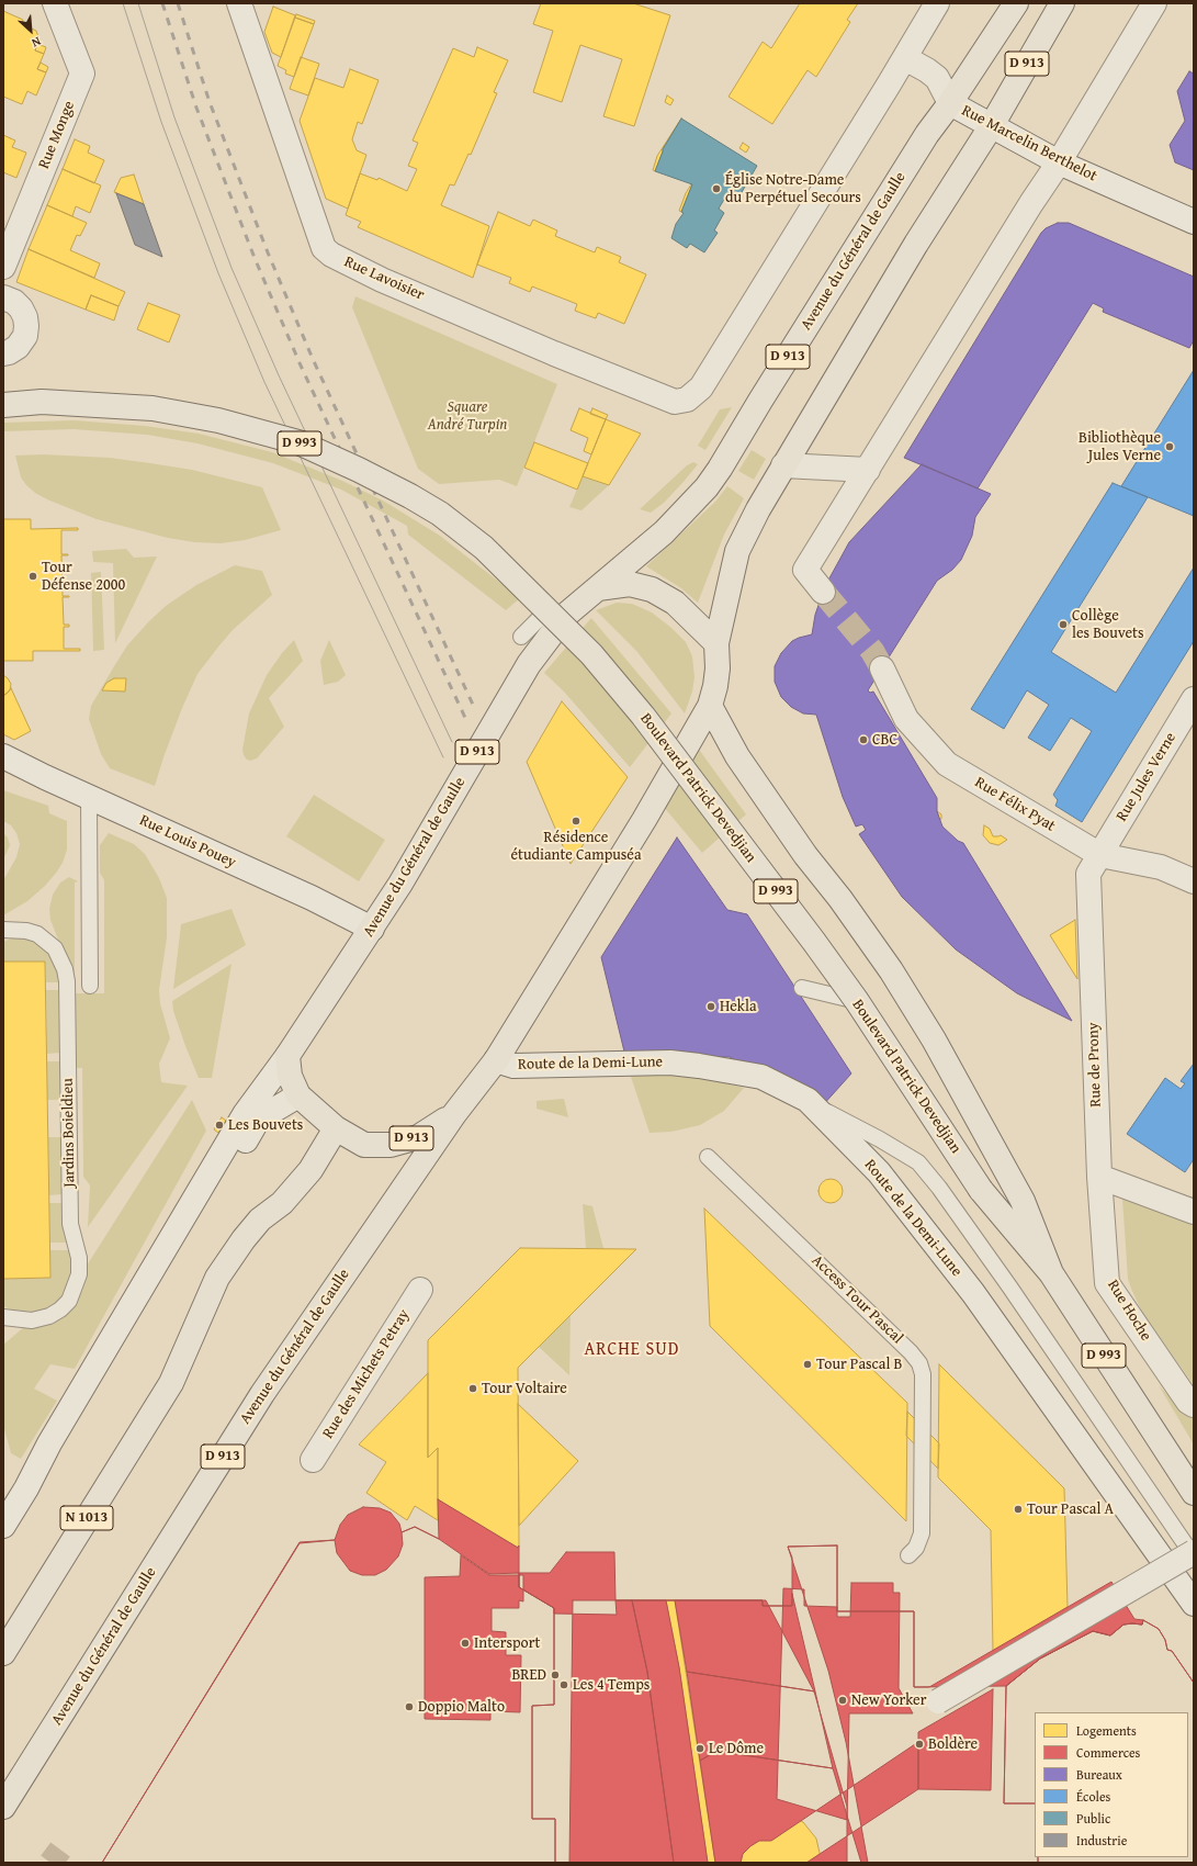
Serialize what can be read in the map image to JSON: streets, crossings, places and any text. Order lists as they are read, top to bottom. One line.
{"streets":{"main road":["D 913","Avenue du Général de Gaulle","D 993","Boulevard Patrick Devedjian","N 1013"],"street":["Rue Monge","Rue Marcelin Berthelot","Rue Lavoisier","Rue Jules Verne","Rue Félix Pyat","Rue Louis Pouey","Route de la Demi-Lune","Rue de Prony","Rue Hoche","Rue des Michets Petray"],"lane":["Jardins Boieldieu","Access Tour Pascal"]},"crossings":[["Rue Marcelin Berthelot","Avenue du Général de Gaulle"],["Rue Marcelin Berthelot","Rue Lavoisier"],["Avenue du Général de Gaulle","Rue Louis Pouey"],["Avenue du Général de Gaulle","Route de la Demi-Lune"],["Avenue du Général de Gaulle","N 1013"],["Rue Jules Verne","Rue Félix Pyat"],["Rue Jules Verne","Rue de Prony"],["Rue Félix Pyat","Rue de Prony"],["Rue de Prony","Rue Hoche"]],"districts":["ARCHE SUD"],"parks":["Square André Turpin"],"places":["Église Notre-Dame du Perpétuel Secours","Bibliothèque Jules Verne","Tour Défense 2000","Collège les Bouvets","CBC","Résidence étudiante Campuséa","Hekla","Les Bouvets","Tour Pascal B","Tour Voltaire","Tour Pascal A","Intersport","BRED","Les 4 Temps","New Yorker","Doppio Malto","Boldère","Le Dôme"],"legend":["Logements","Commerces","Bureaux","Écoles","Public","Industrie"],"north":"bottom right"}
